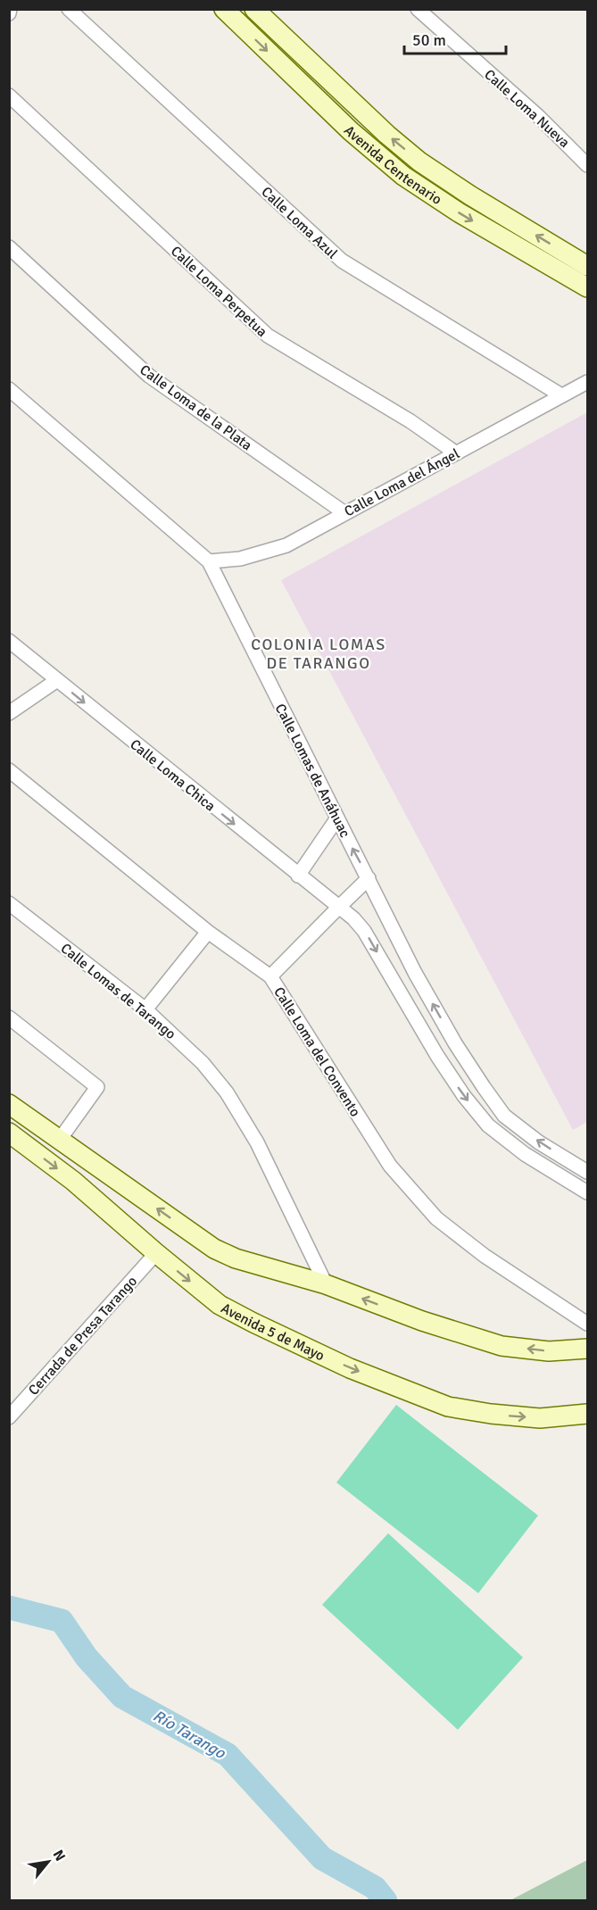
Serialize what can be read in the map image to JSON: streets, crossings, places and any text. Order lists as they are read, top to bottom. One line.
{"streets":{"main road":["Avenida Centenario","Avenida 5 de Mayo"],"street":["Calle Loma Nueva","Calle Loma Azul","Calle Loma Perpetua","Calle Loma de la Plata","Calle Loma del Ángel","Calle Lomas de Anáhuac","Calle Loma Chica","Calle Lomas de Tarango","Calle Loma del Convento","Cerrada de Presa Tarango"]},"crossings":[["Calle Loma Azul","Calle Loma del Ángel"],["Calle Loma Perpetua","Calle Loma del Ángel"],["Calle Loma de la Plata","Calle Loma del Ángel"],["Calle Loma del Ángel","Calle Lomas de Anáhuac"],["Avenida 5 de Mayo","Cerrada de Presa Tarango"]],"one_way":["Calle Loma Chica"],"districts":["COLONIA LOMAS DE TARANGO"],"water":["Río Tarango"],"scale_bar":"50 m","north":"top right"}
